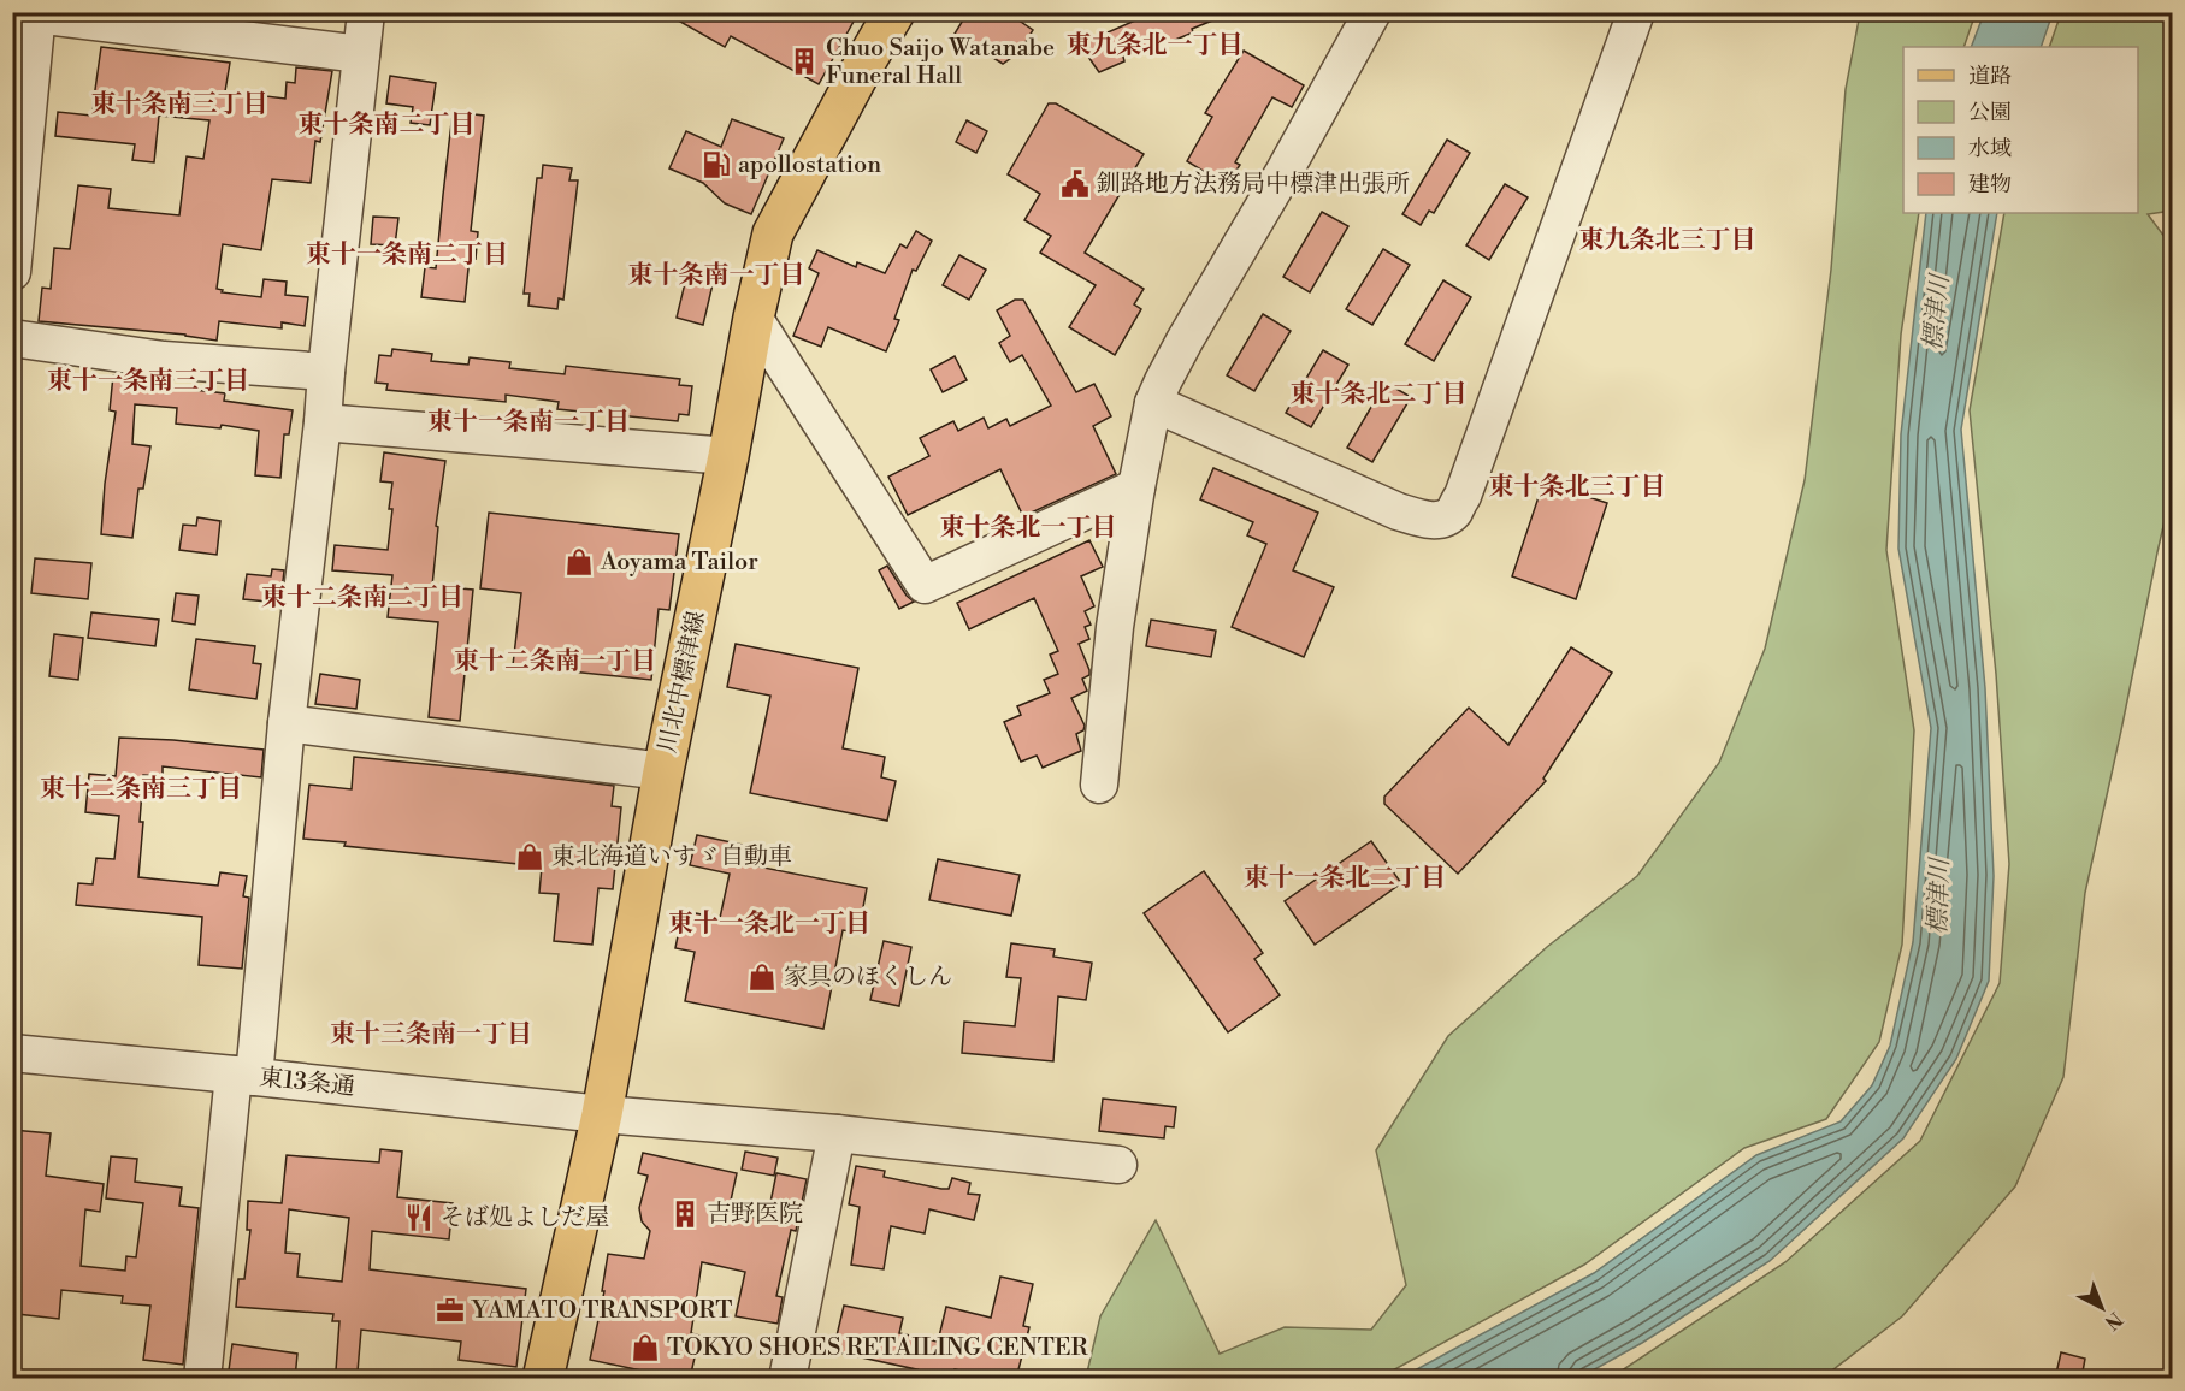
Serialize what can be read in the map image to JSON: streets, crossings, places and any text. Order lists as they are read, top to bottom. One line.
{"streets":{"main road":["川北中標津線"],"street":["東13条通"]},"crossings":[["川北中標津線","東13条通"]],"districts":["東九条北一丁目","東十条南三丁目","東十条南二丁目","東九条北三丁目","東十一条南二丁目","東十条南一丁目","東十一条南三丁目","東十条北二丁目","東十一条南一丁目","東十条北三丁目","東十条北一丁目","東十二条南二丁目","東十二条南一丁目","東十二条南三丁目","東十一条北二丁目","東十一条北一丁目","東十三条南一丁目"],"water":["標津川"],"places":{"building":["Chuo Saijo Watanabe Funeral Hall","吉野医院"],"fuel station":["apollostation"],"public building":["釧路地方法務局中標津出張所"],"shop":["Aoyama Tailor","東北海道いすゞ自動車","家具のほくしん","TOKYO SHOES RETAILING CENTER"],"restaurant":["そば処よしだ屋"],"office":["YAMATO TRANSPORT"]},"legend":["道路","公園","水域","建物"],"north":"bottom right"}
